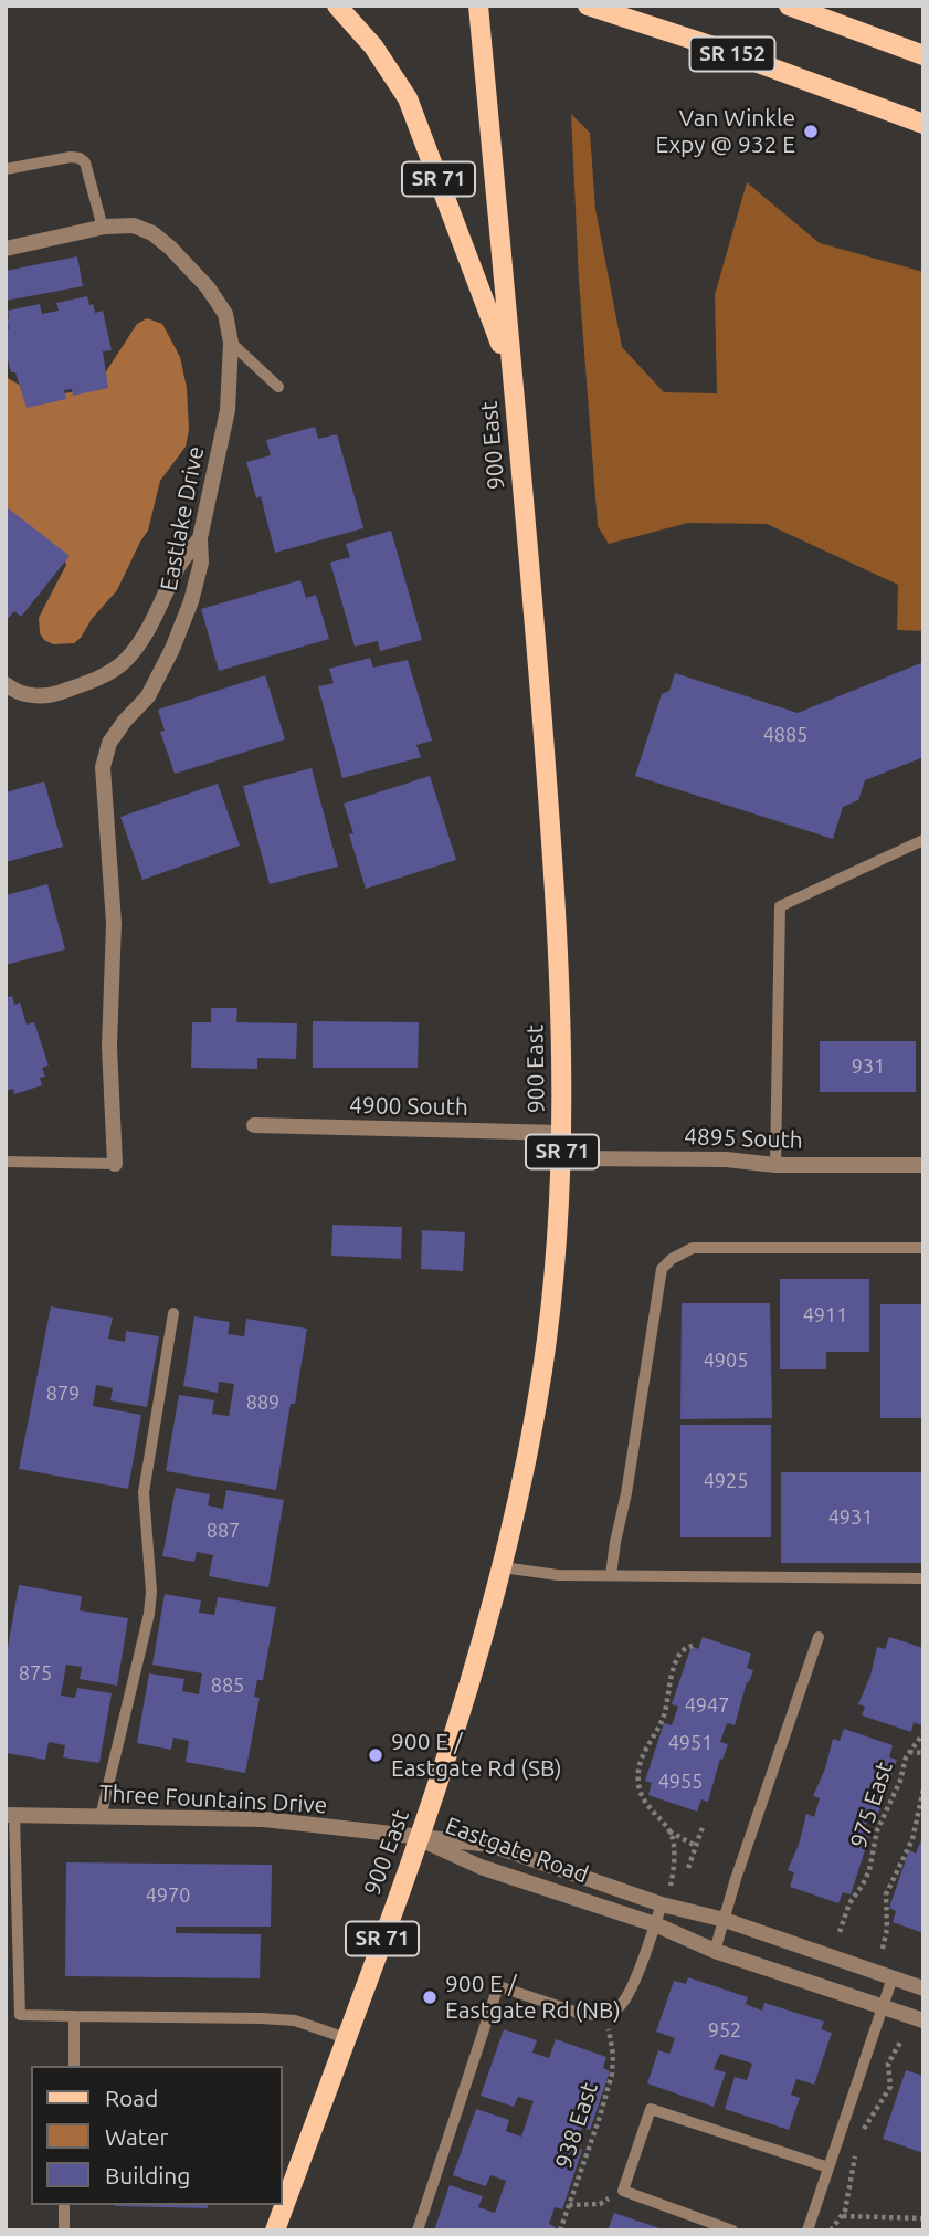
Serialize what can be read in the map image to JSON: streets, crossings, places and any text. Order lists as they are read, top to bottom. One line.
{"streets":{"main road":["SR 152","SR 71","900 East"],"street":["Eastlake Drive","4900 South","4895 South","Three Fountains Drive","Eastgate Road"],"path":["975 East","938 East"]},"crossings":[["SR 71","900 East"],["900 East","4900 South"],["900 East","4895 South"],["900 East","Three Fountains Drive"],["900 East","Eastgate Road"],["Three Fountains Drive","Eastgate Road"]],"places":["Van Winkle Expy @ 932 E","900 E / Eastgate Rd (SB)","900 E / Eastgate Rd (NB)"],"house_numbers":["4885","931","4911","4905","879","889","4925","4931","887","875","885","4947","4951","4955","4970","952"],"legend":["Road","Water","Building"]}
